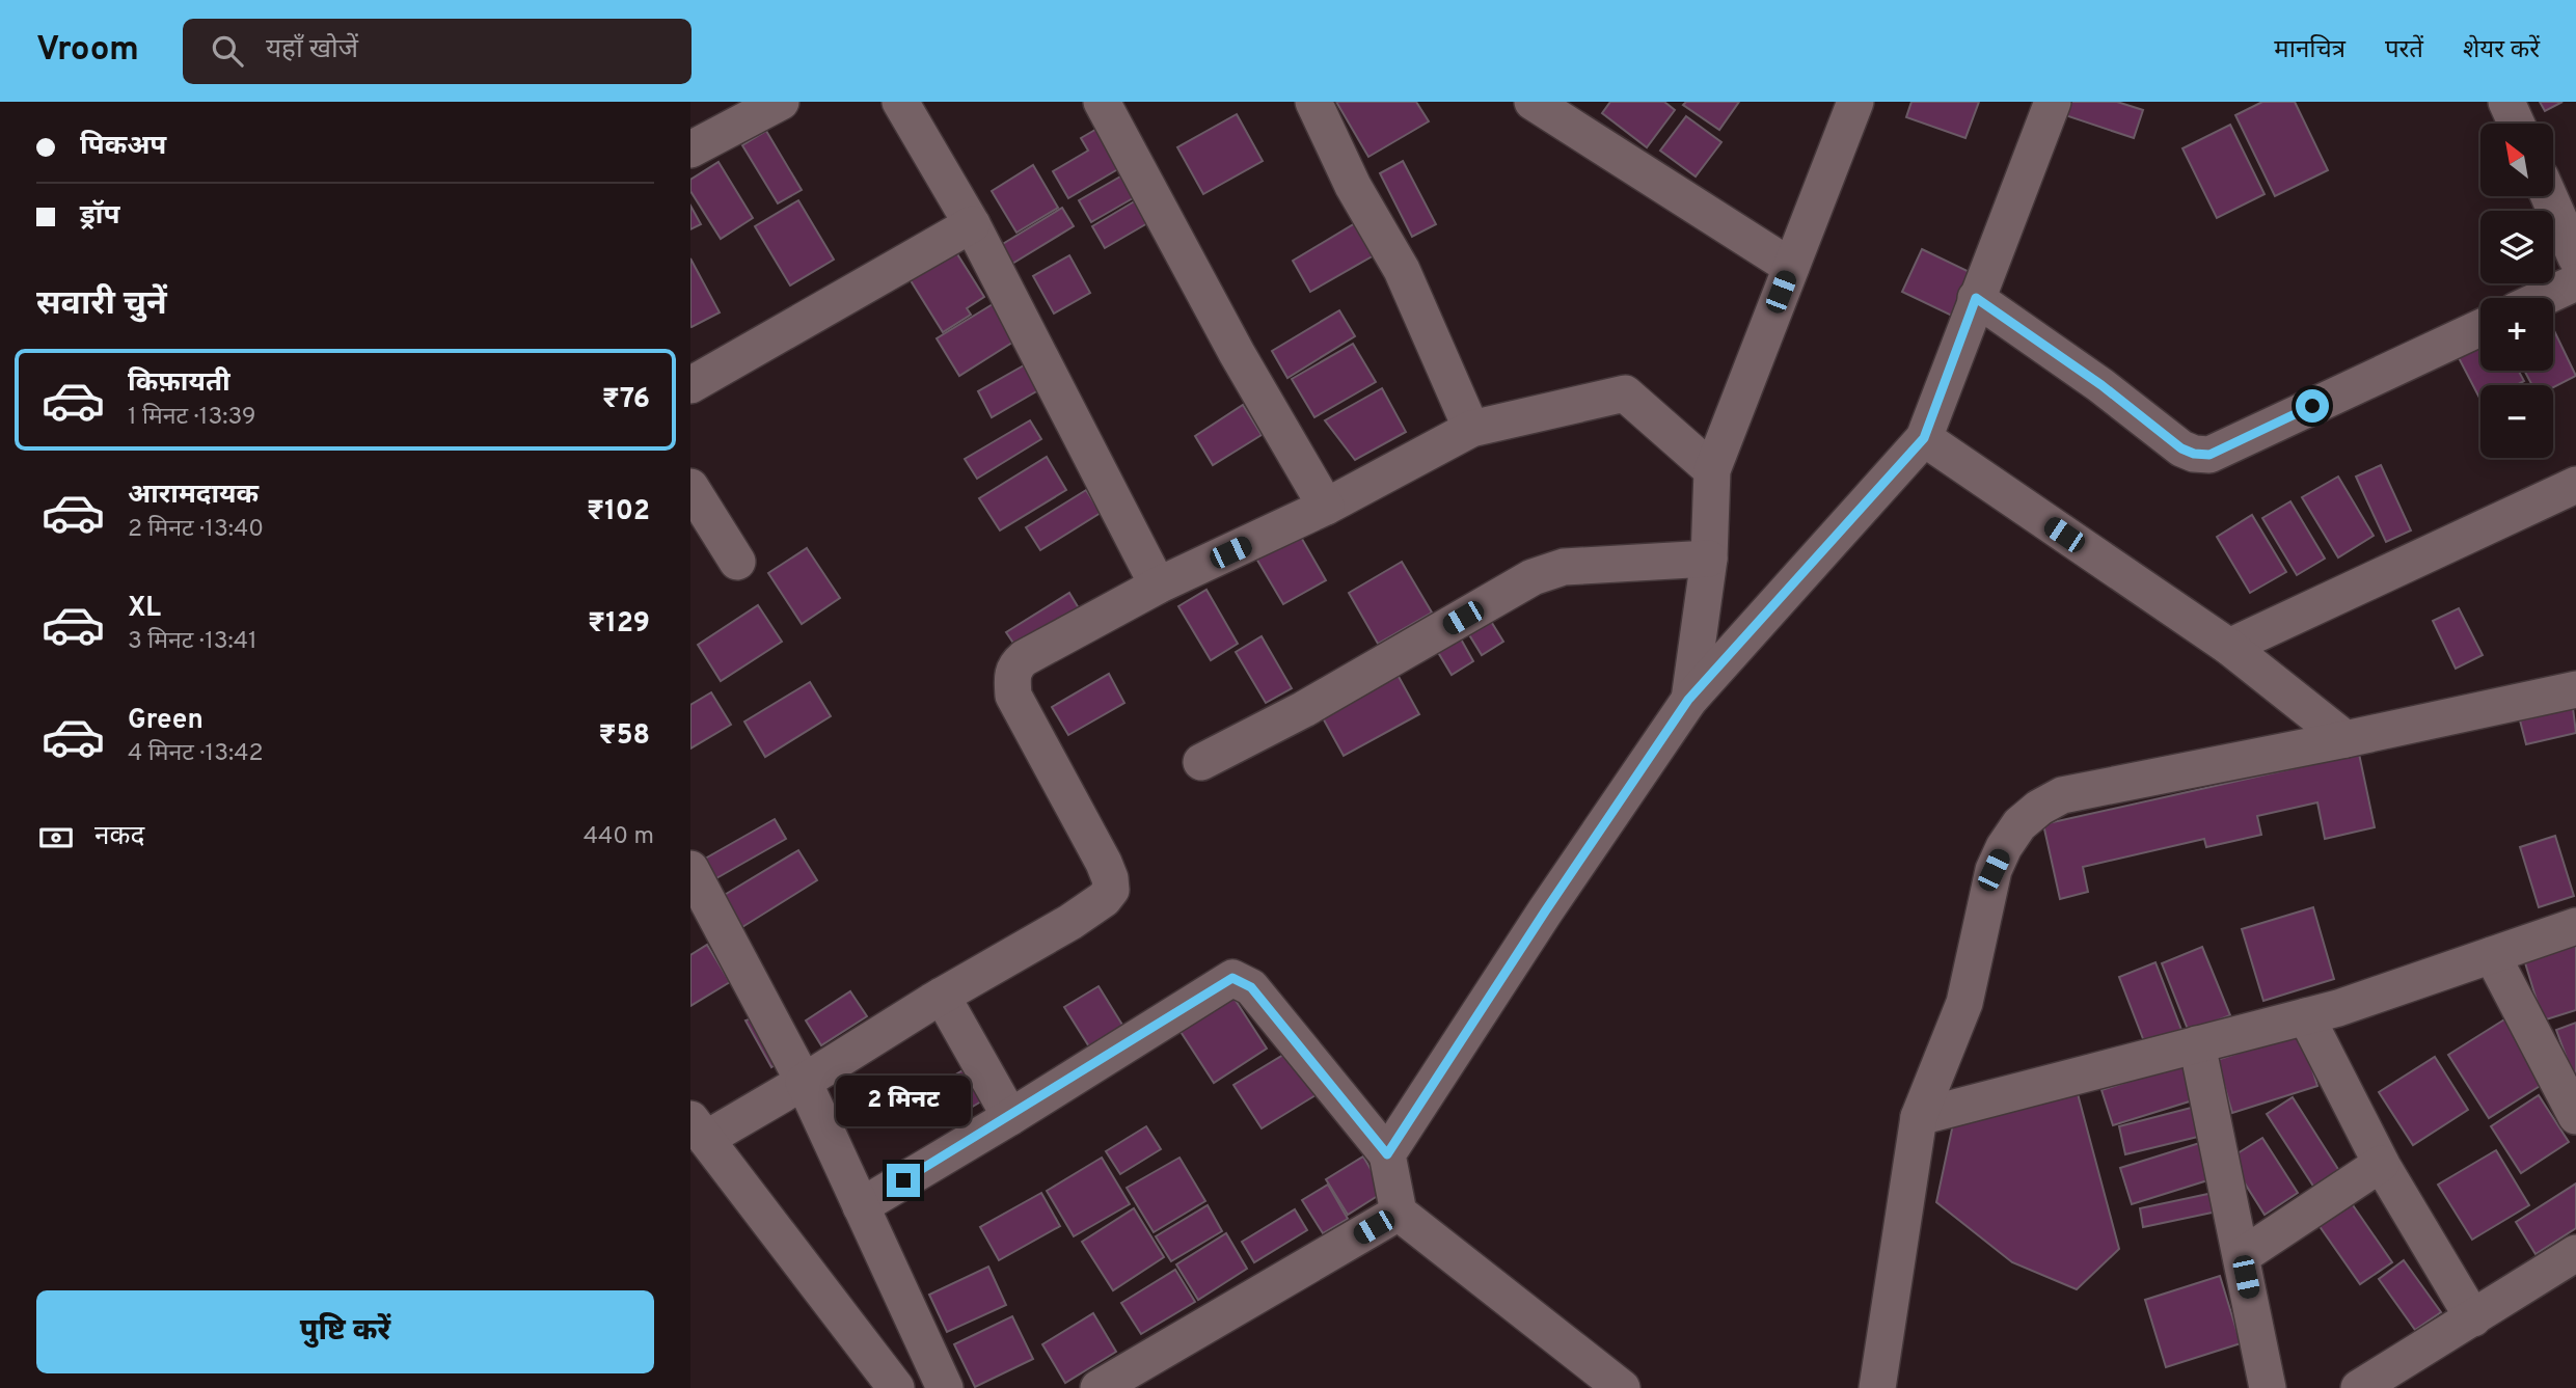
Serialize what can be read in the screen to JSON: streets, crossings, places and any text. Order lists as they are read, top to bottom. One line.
{"north":"top left","page":{"header":"Vroom","search":"यहाँ खोजें","nav":["मानचित्र","परतें","शेयर करें"],"banner":["पिकअप","ड्रॉप"],"map_buttons":["+","−"],"heading":"सवारी चुनें","list":[{"name":"किफ़ायती","note":"1 मिनट · 13:39","value":"₹76"},{"name":"आरामदायक","note":"2 मिनट · 13:40","value":"₹102"},{"name":"XL","note":"3 मिनट · 13:41","value":"₹129"},{"name":"Green","note":"4 मिनट · 13:42","value":"₹58"}],"pay":["नकद","440 m"],"bubble":"2 मिनट","buttons":"पुष्टि करें"}}
